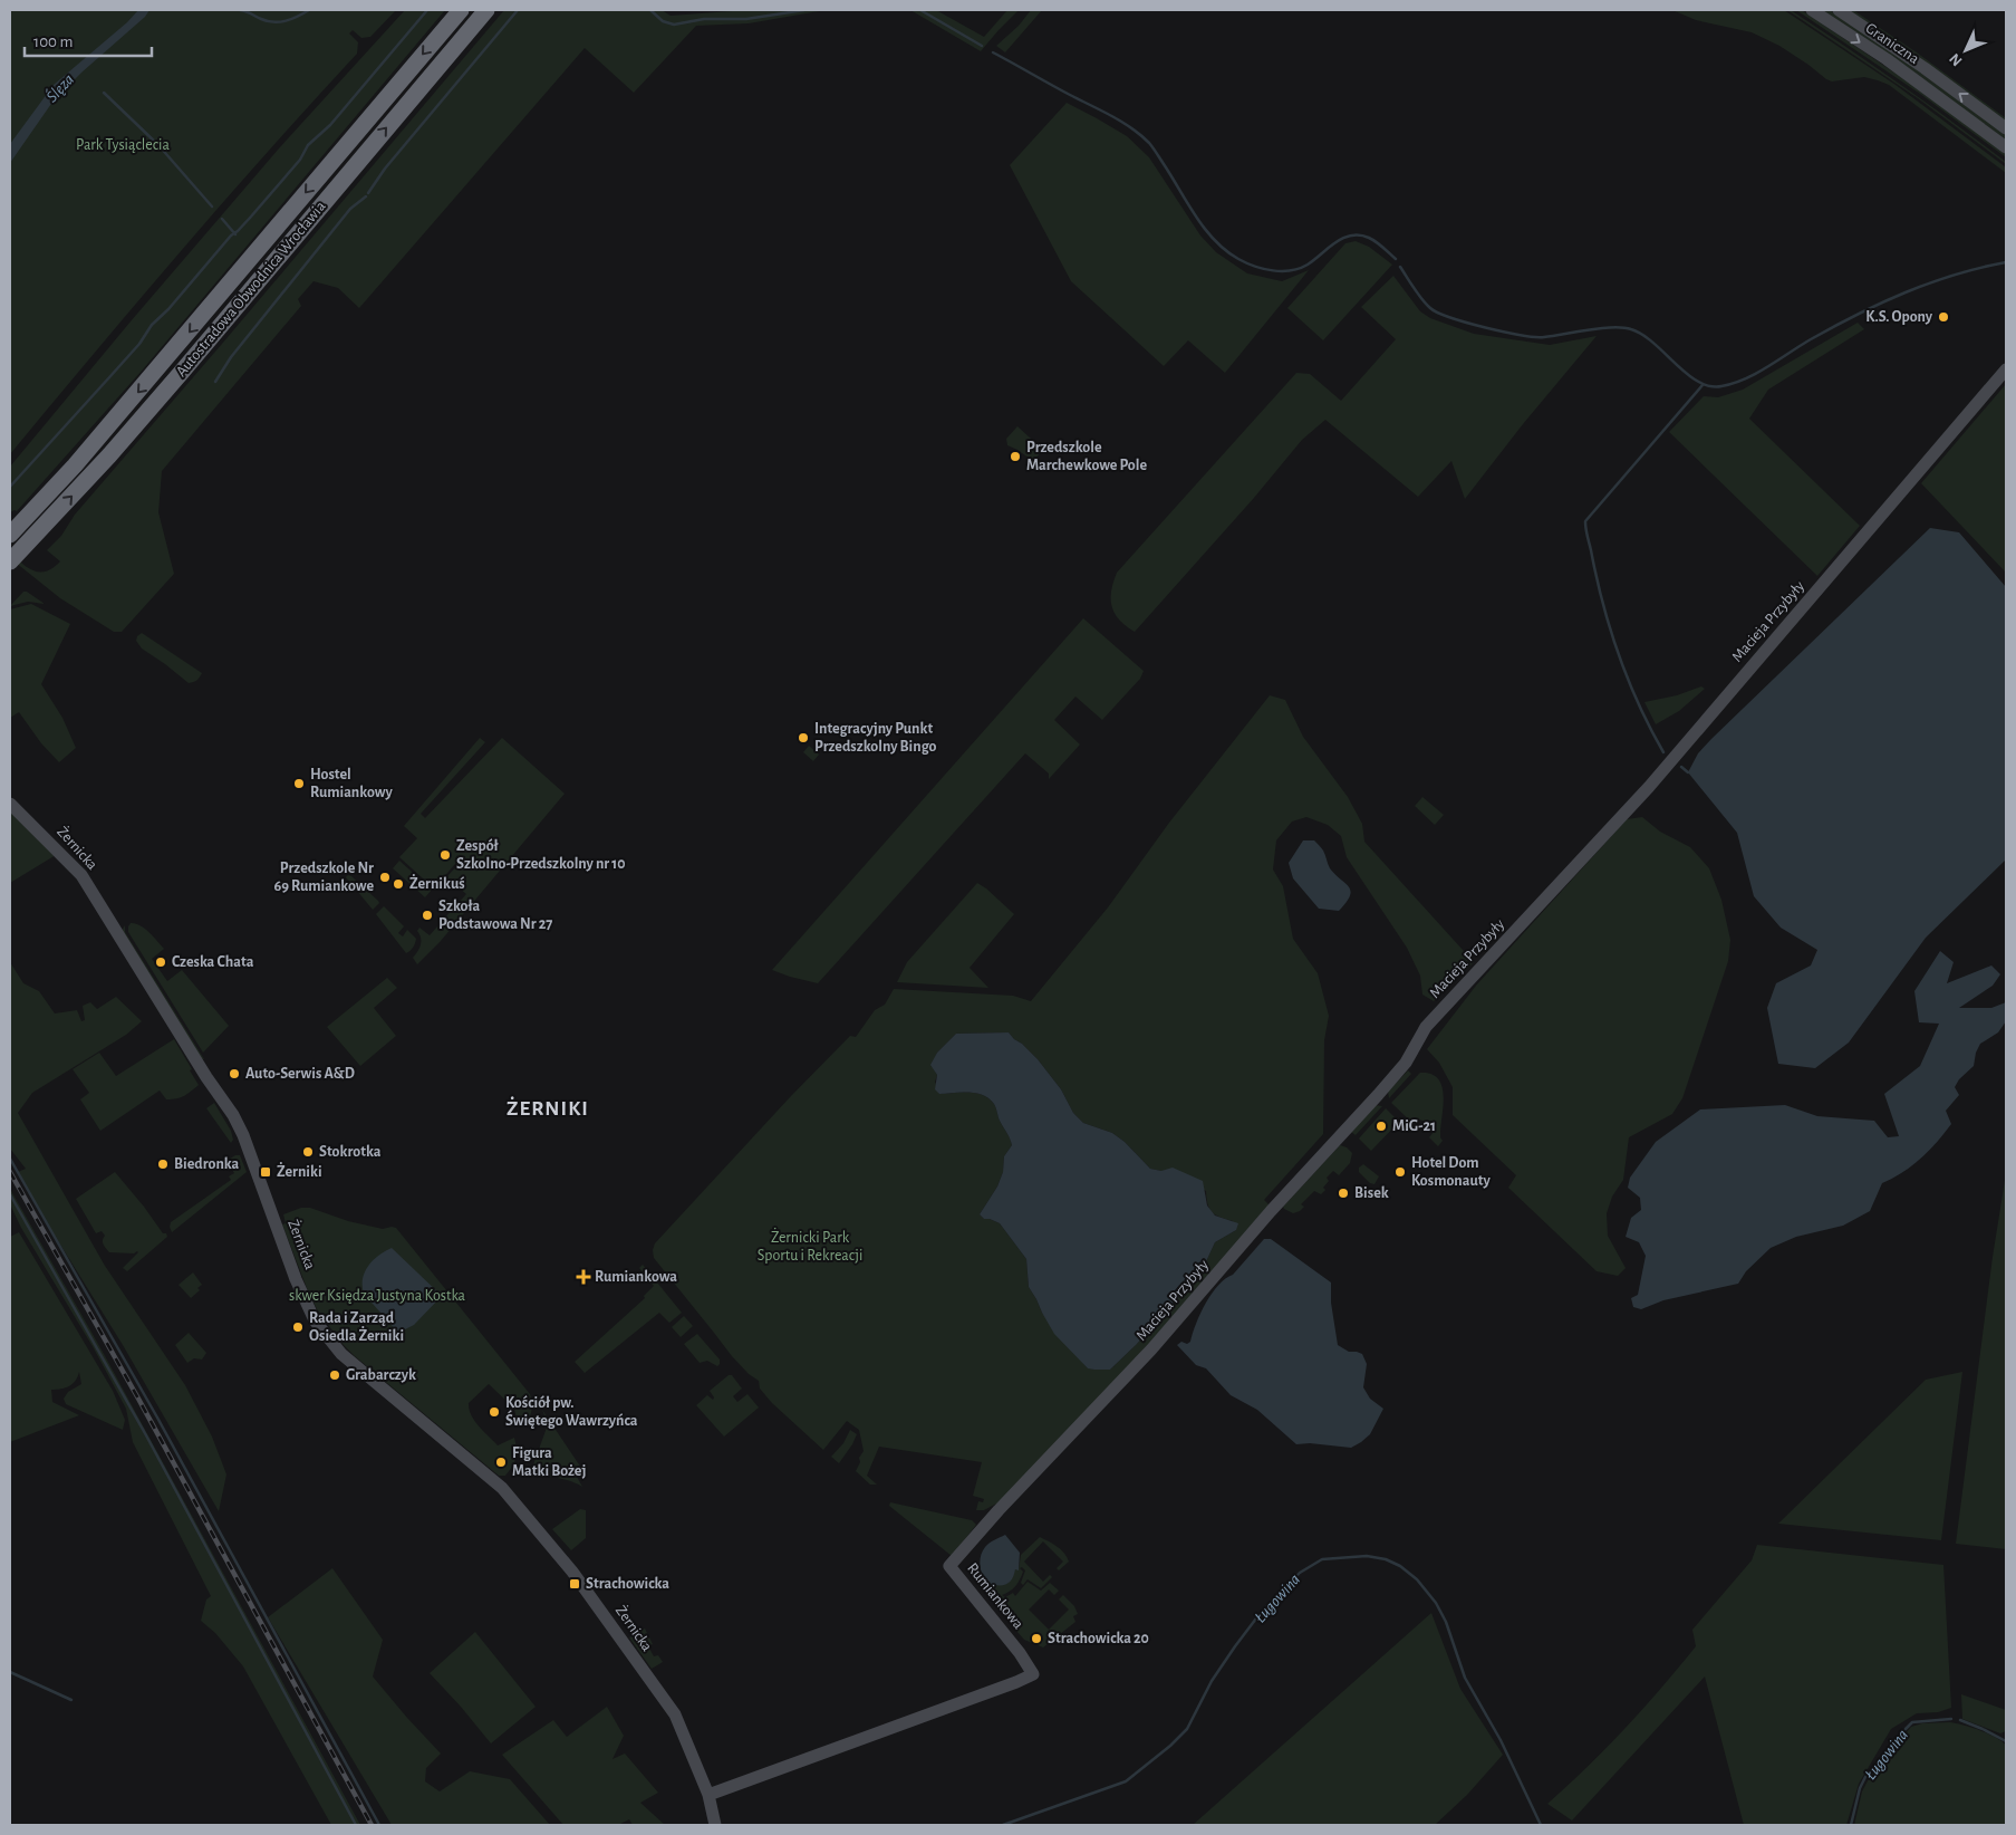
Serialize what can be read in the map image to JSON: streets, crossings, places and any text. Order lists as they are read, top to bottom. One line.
{"streets":{"highway":["Autostradowa Obwodnica Wrocławia"],"street":["Graniczna","Macieja Przybyły","Żernicka","Rumiankowa"]},"crossings":[["Macieja Przybyły","Rumiankowa"],["Żernicka","Rumiankowa"]],"districts":["ŻERNIKI"],"water":["Ślęza","Ługowina"],"parks":["Park Tysiąclecia","Żernicki Park Sportu i Rekreacji","skwer Księdza Justyna Kostka"],"places":{"other":["K.S. Opony","Przedszkole Marchewkowe Pole","Integracyjny Punkt Przedszkolny Bingo","Hostel Rumiankowy","Zespół Szkolno-Przedszkolny nr 10","Przedszkole Nr 69 Rumiankowe","Żernikuś","Szkoła Podstawowa Nr 27","Czeska Chata","Auto-Serwis A&D","MiG-21","Stokrotka","Biedronka","Hotel Dom Kosmonauty","Bisek","Rada i Zarząd Osiedla Żerniki","Grabarczyk","Kościół pw. Świętego Wawrzyńca","Figura Matki Bożej","Strachowicka 20"],"transit":["Żerniki","Strachowicka"],"health":["Rumiankowa"]},"scale_bar":"100 m","north":"bottom left"}
